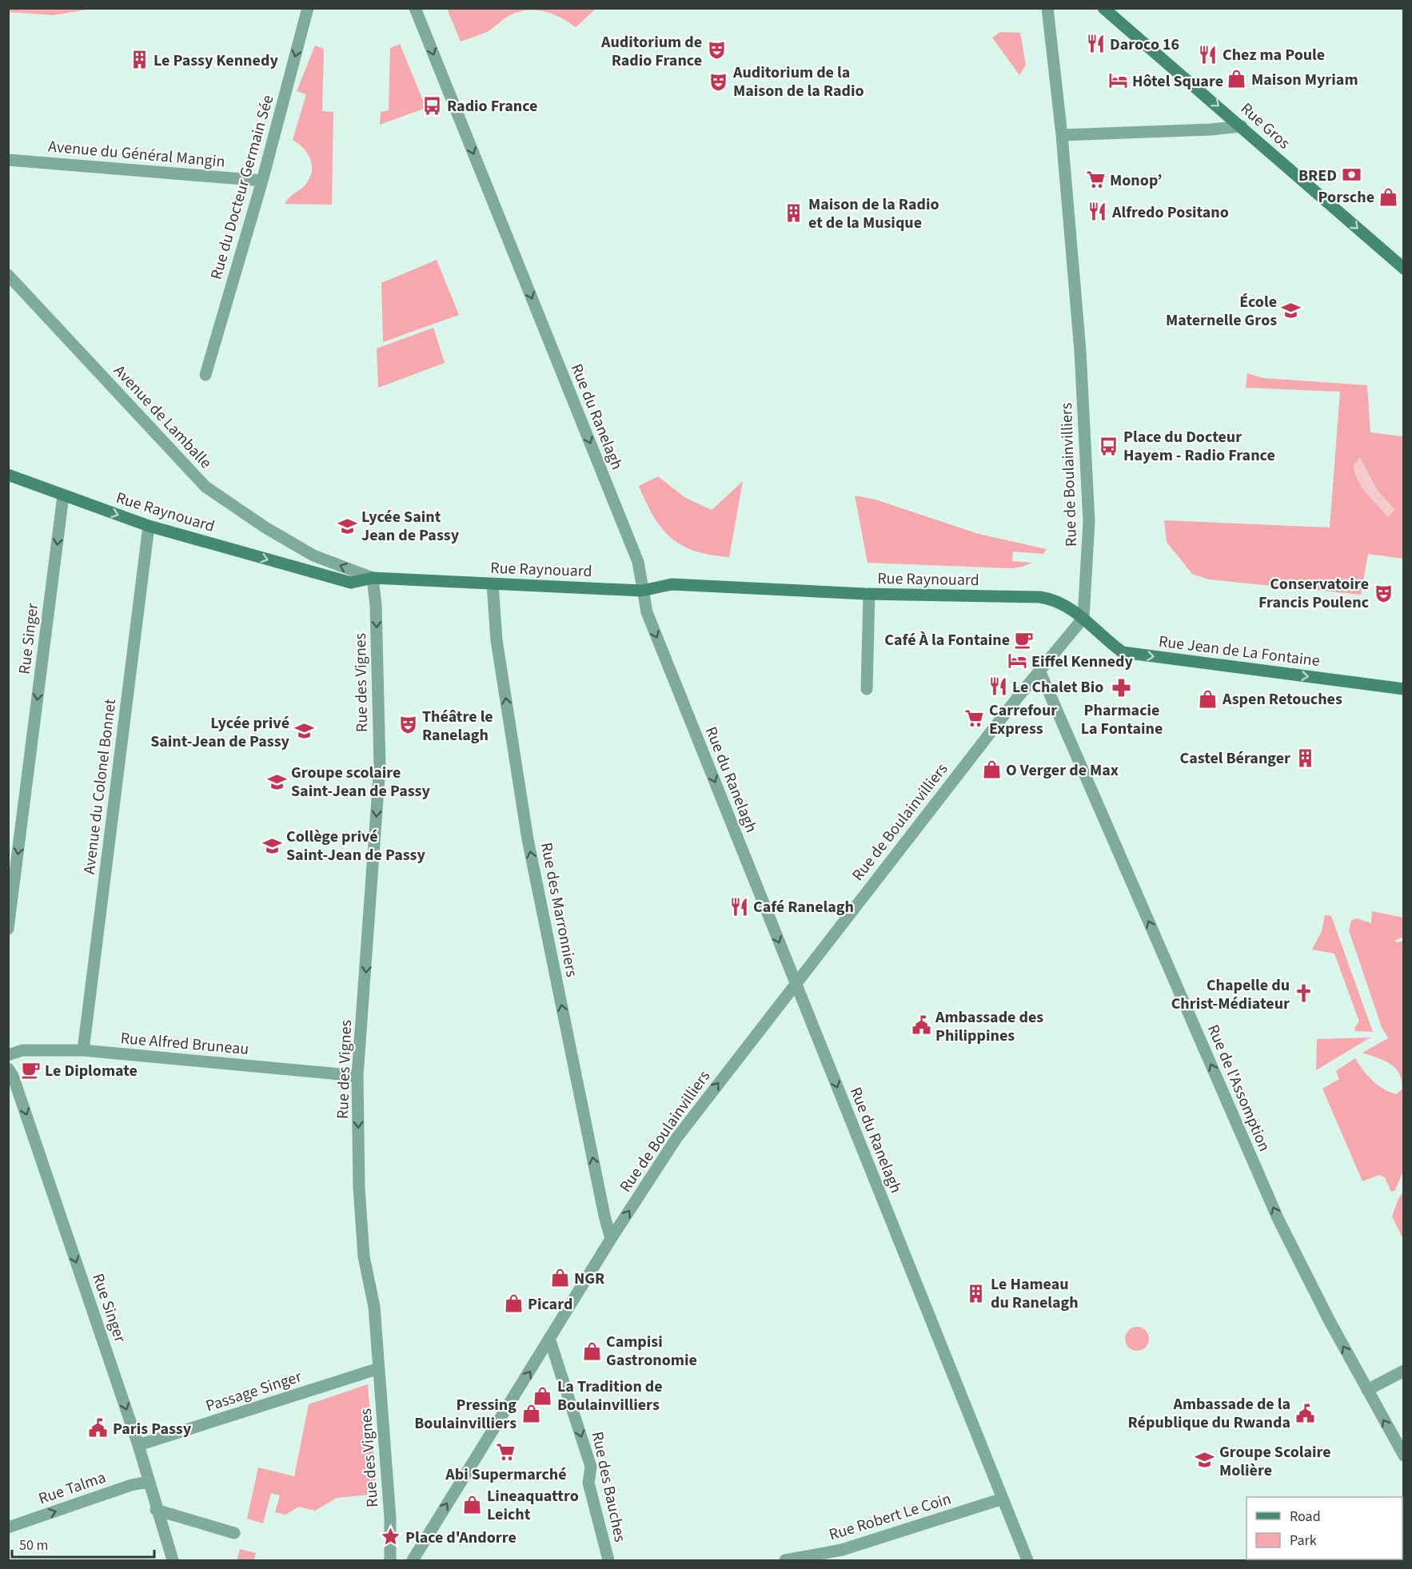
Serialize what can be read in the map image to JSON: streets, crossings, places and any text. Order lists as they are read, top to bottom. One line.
{"streets":{"street":["Rue Gros","Avenue du Général Mangin","Rue du Docteur Germain Sée","Avenue de Lamballe","Rue du Ranelagh","Rue de Boulainvilliers","Rue Raynouard","Rue Singer","Rue Jean de La Fontaine","Rue des Vignes","Avenue du Colonel Bonnet","Rue des Marronniers","Rue Alfred Bruneau","Rue de l'Assomption","Passage Singer","Rue des Bauches","Rue Talma","Rue Robert Le Coin"]},"crossings":[["Avenue du Général Mangin","Rue du Docteur Germain Sée"],["Avenue de Lamballe","Rue Raynouard"],["Avenue de Lamballe","Rue des Vignes"],["Rue du Ranelagh","Rue de Boulainvilliers"],["Rue du Ranelagh","Rue Raynouard"],["Rue du Ranelagh","Rue Robert Le Coin"],["Rue de Boulainvilliers","Rue Raynouard"],["Rue de Boulainvilliers","Rue Jean de La Fontaine"],["Rue de Boulainvilliers","Rue des Marronniers"],["Rue de Boulainvilliers","Rue de l'Assomption"],["Rue de Boulainvilliers","Rue des Bauches"],["Rue Raynouard","Rue Singer"],["Rue Raynouard","Rue Jean de La Fontaine"],["Rue Raynouard","Rue des Vignes"],["Rue Raynouard","Avenue du Colonel Bonnet"],["Rue Raynouard","Rue des Marronniers"],["Rue Singer","Passage Singer"],["Rue Singer","Rue Talma"],["Rue des Vignes","Rue Alfred Bruneau"],["Rue des Vignes","Passage Singer"],["Avenue du Colonel Bonnet","Rue Alfred Bruneau"]],"one_way":["Rue Gros","Rue du Docteur Germain Sée","Rue du Ranelagh","Rue Singer","Rue Jean de La Fontaine","Rue des Vignes","Rue des Marronniers","Rue de l'Assomption","Rue des Bauches","Rue Talma"],"places":{"restaurant":["Daroco 16","Chez ma Poule","Alfredo Positano","Le Chalet Bio","Café Ranelagh"],"theatre":["Auditorium de Radio France","Auditorium de la Maison de la Radio","Conservatoire Francis Poulenc","Théâtre le Ranelagh"],"building":["Le Passy Kennedy","Maison de la Radio et de la Musique","Castel Béranger","Le Hameau du Ranelagh"],"shop":["Maison Myriam","Porsche","Aspen Retouches","O Verger de Max","NGR","Picard","Campisi Gastronomie","La Tradition de Boulainvilliers","Pressing Boulainvilliers","Lineaquattro Leicht"],"hotel":["Hôtel Square","Eiffel Kennedy"],"bus stop":["Radio France","Place du Docteur Hayem - Radio France"],"bank":["BRED"],"supermarket":["Monop’","Carrefour Express","Abi Supermarché"],"school or university":["École Maternelle Gros","Lycée Saint Jean de Passy","Lycée privé Saint-Jean de Passy","Groupe scolaire Saint-Jean de Passy","Collège privé Saint-Jean de Passy","Groupe Scolaire Molière"],"cafe":["Café À la Fontaine","Le Diplomate"],"pharmacy":["Pharmacie La Fontaine"],"church":["Chapelle du Christ-Médiateur"],"public building":["Ambassade des Philippines","Ambassade de la République du Rwanda","Paris Passy"],"place":["Place d'Andorre"]},"legend":["Road","Park"],"scale_bar":"50 m"}
